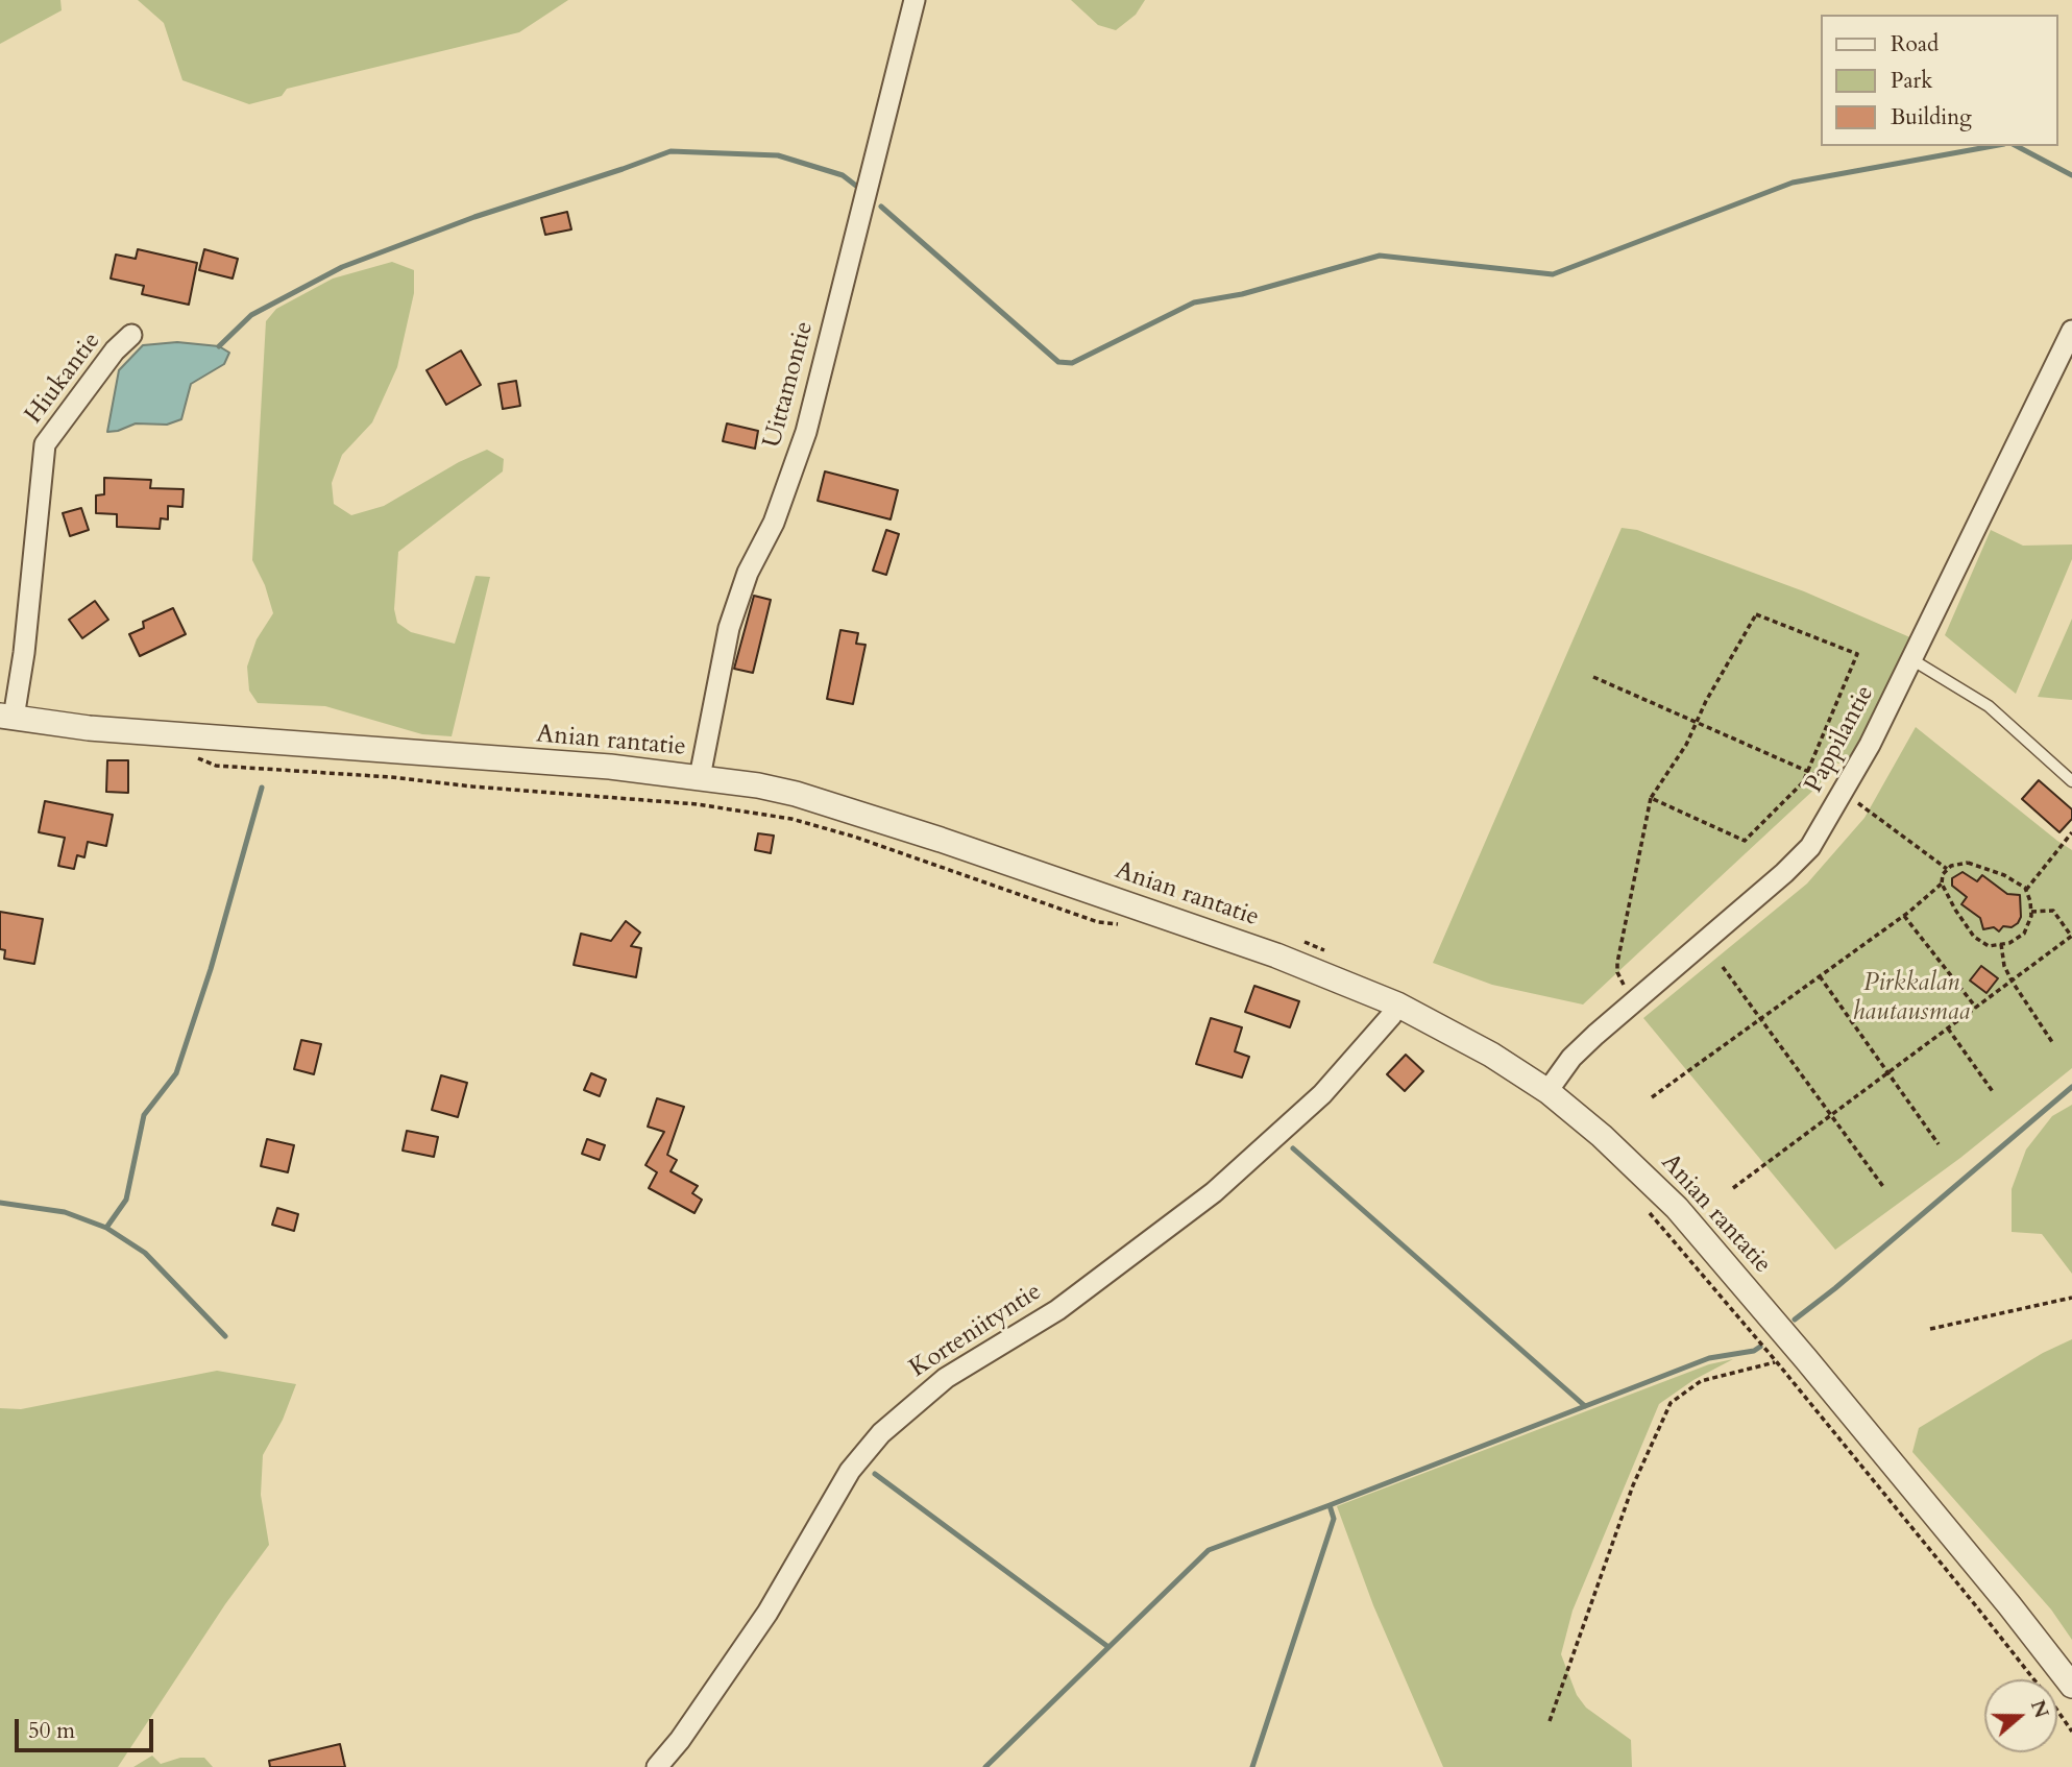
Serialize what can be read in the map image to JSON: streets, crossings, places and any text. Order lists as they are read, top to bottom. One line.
{"streets":{"street":["Hiukantie","Uittamontie","Pappilantie","Anian rantatie","Korteniityntie"]},"crossings":[["Hiukantie","Anian rantatie"],["Uittamontie","Anian rantatie"],["Pappilantie","Anian rantatie"],["Anian rantatie","Korteniityntie"]],"parks":["Pirkkalan hautausmaa"],"legend":["Road","Park","Building"],"scale_bar":"50 m","north":"right"}
